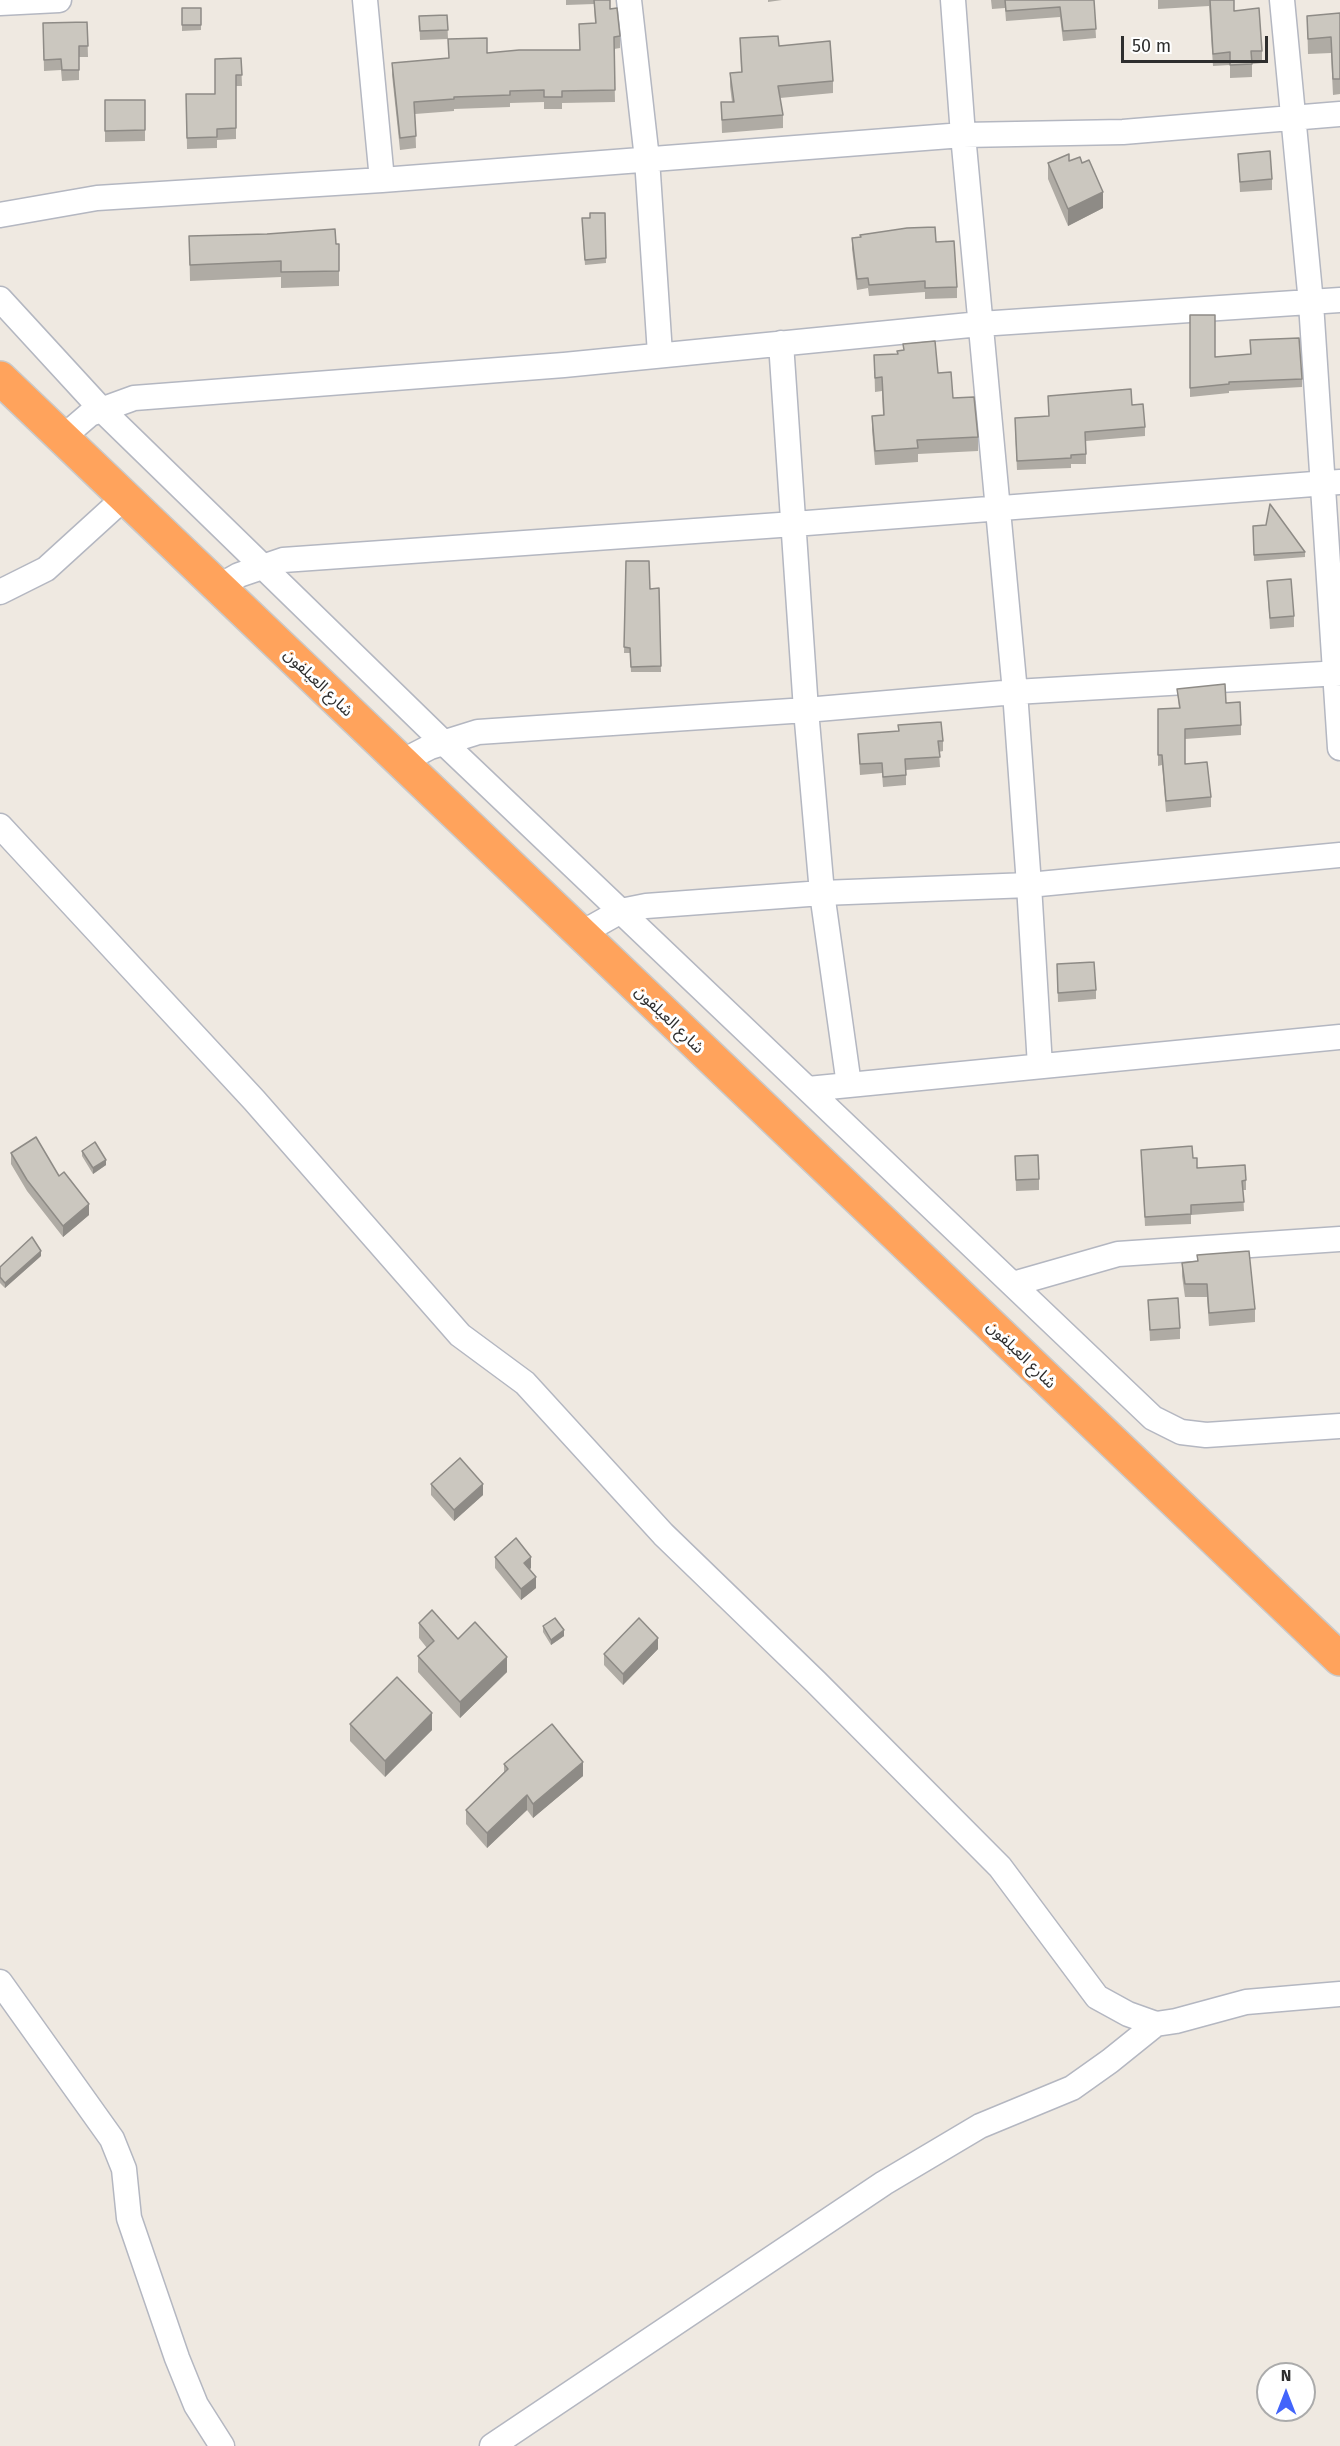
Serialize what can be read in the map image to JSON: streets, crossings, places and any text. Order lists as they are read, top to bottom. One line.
{"streets":{"highway":["شارع العيلفون"]},"scale_bar":"50 m","north":"top"}
